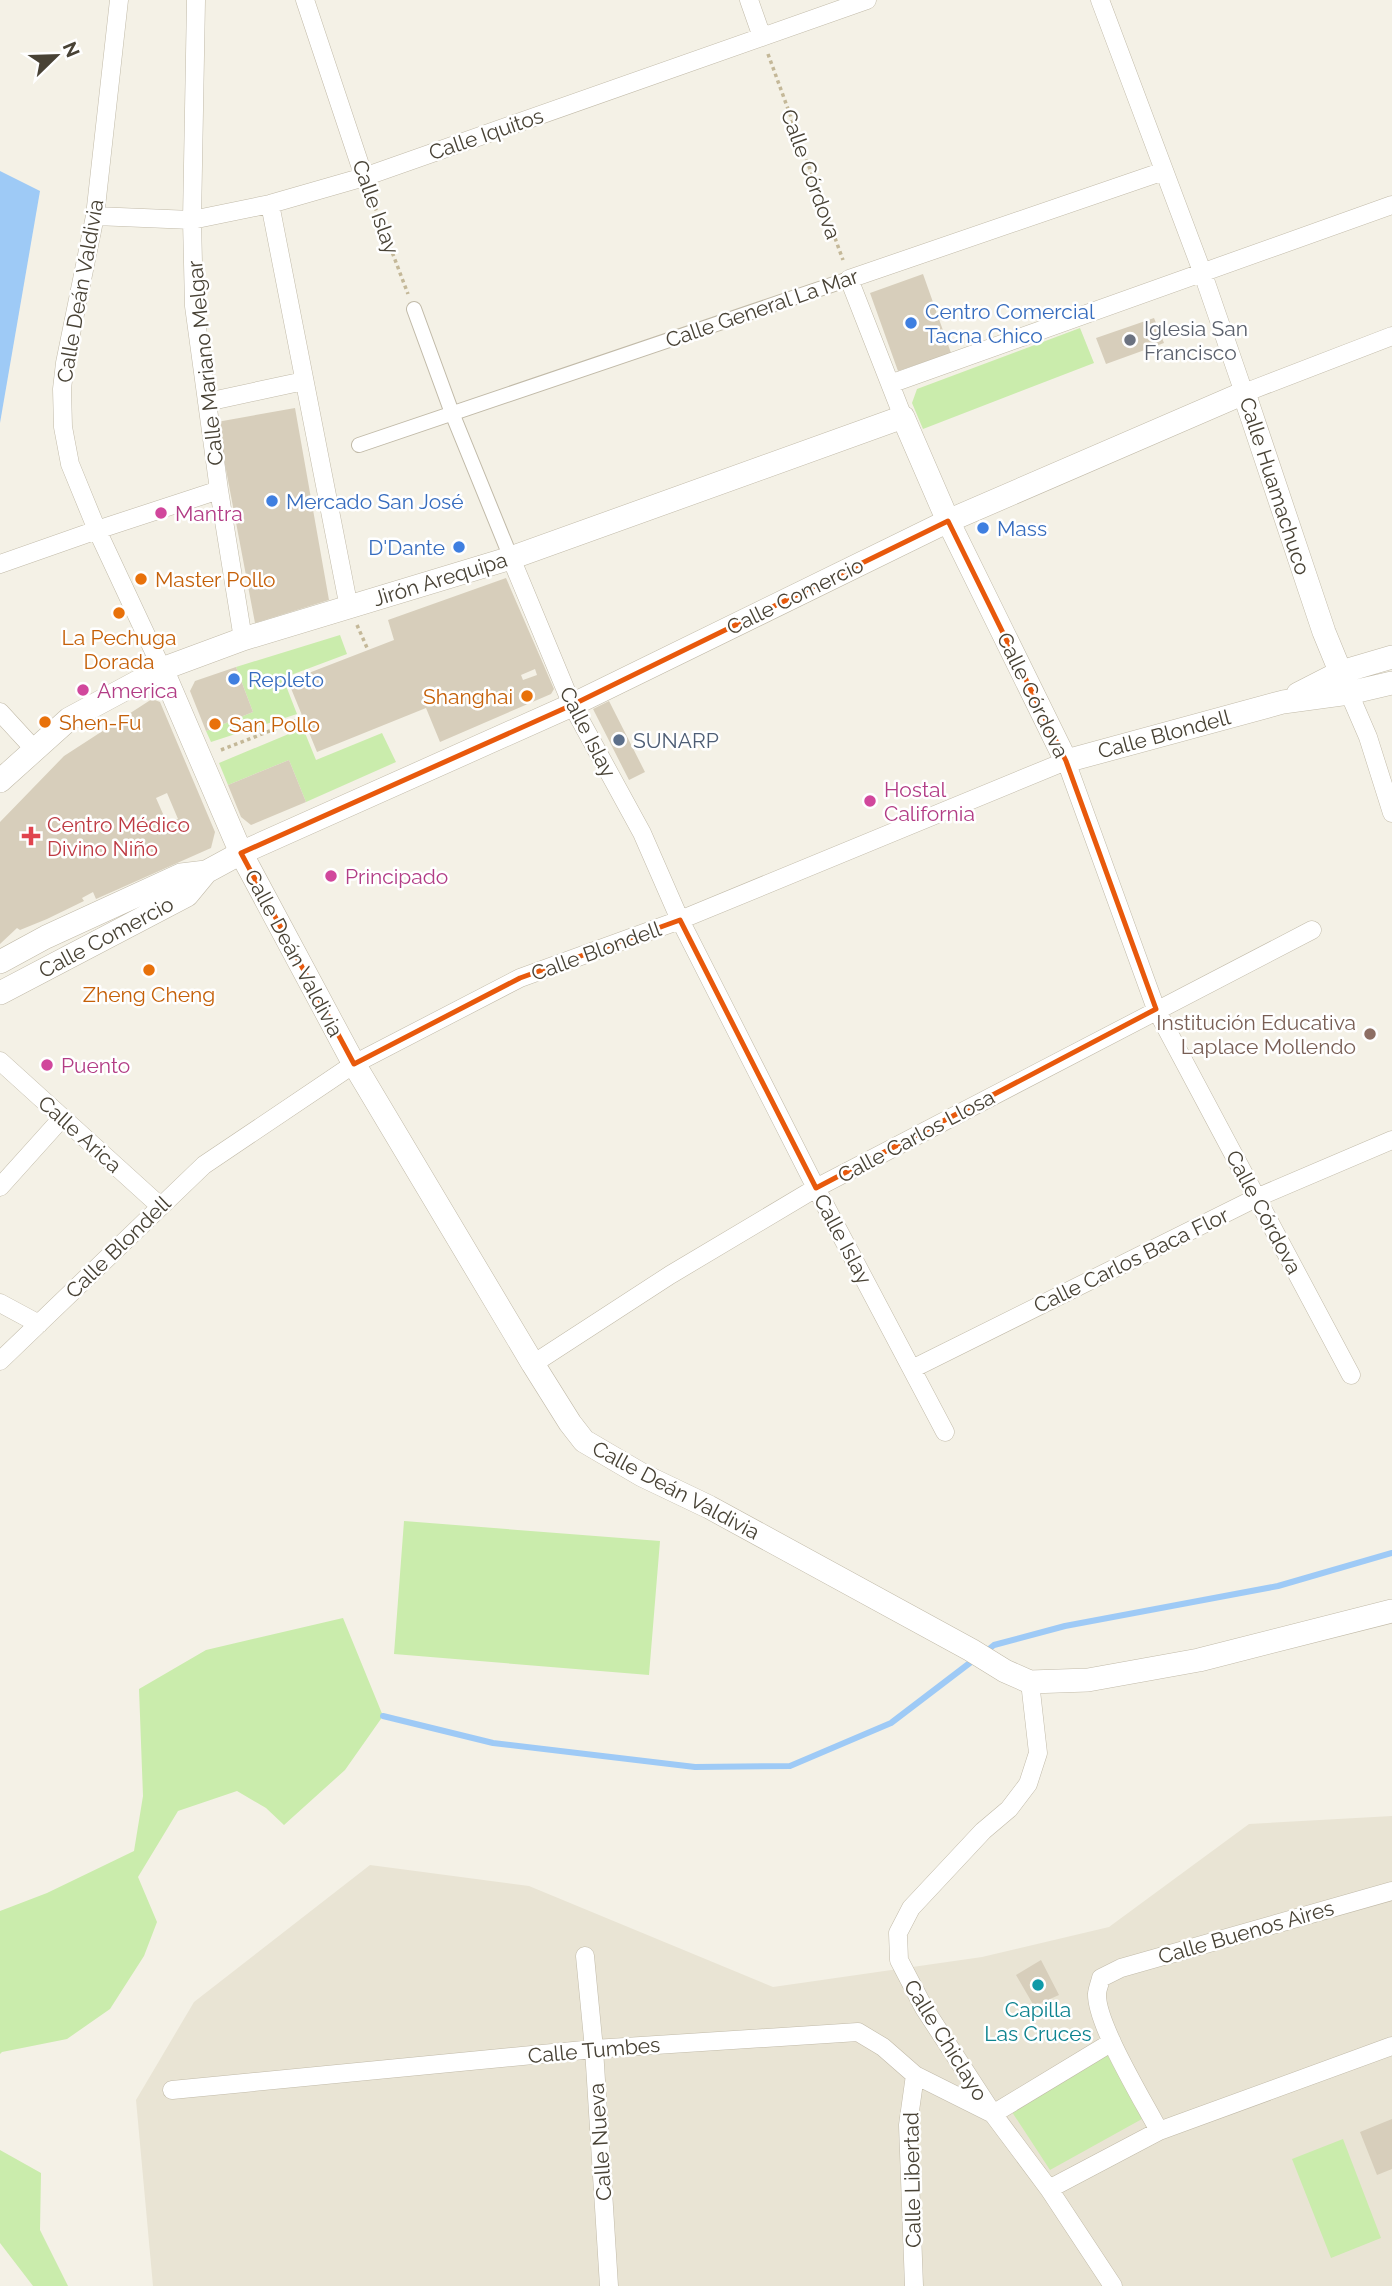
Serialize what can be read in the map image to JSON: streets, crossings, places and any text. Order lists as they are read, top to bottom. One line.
{"streets":{"street":["Calle Iquitos","Calle Córdova","Calle Islay","Calle Deán Valdivia","Calle General La Mar","Calle Mariano Melgar","Calle Huamachuco","Jirón Arequipa","Calle Comercio","Calle Blondell","Calle Arica","Calle Carlos Llosa","Calle Carlos Baca Flor","Calle Buenos Aires","Calle Chiclayo","Calle Tumbes","Calle Nueva","Calle Libertad"]},"crossings":[["Calle Iquitos","Calle Córdova"],["Calle Iquitos","Calle Islay"],["Calle Iquitos","Calle Deán Valdivia"],["Calle Iquitos","Calle Mariano Melgar"],["Calle Córdova","Calle General La Mar"],["Calle Córdova","Jirón Arequipa"],["Calle Córdova","Calle Comercio"],["Calle Córdova","Calle Blondell"],["Calle Córdova","Calle Carlos Llosa"],["Calle Córdova","Calle Carlos Baca Flor"],["Calle Islay","Calle General La Mar"],["Calle Islay","Jirón Arequipa"],["Calle Islay","Calle Comercio"],["Calle Islay","Calle Blondell"],["Calle Islay","Calle Carlos Llosa"],["Calle Islay","Calle Carlos Baca Flor"],["Calle Deán Valdivia","Jirón Arequipa"],["Calle Deán Valdivia","Calle Comercio"],["Calle Deán Valdivia","Calle Blondell"],["Calle Deán Valdivia","Calle Carlos Llosa"],["Calle Deán Valdivia","Calle Chiclayo"],["Calle General La Mar","Calle Huamachuco"],["Calle Mariano Melgar","Jirón Arequipa"],["Calle Huamachuco","Calle Comercio"],["Calle Huamachuco","Calle Blondell"],["Calle Blondell","Calle Arica"],["Calle Chiclayo","Calle Tumbes"],["Calle Tumbes","Calle Nueva"],["Calle Tumbes","Calle Libertad"]],"places":{"other":["Centro Comercial Tacna Chico","Iglesia San Francisco","Mercado San José","Mantra","Mass","D'Dante","Master Pollo","La Pechuga Dorada","Repleto","America","Shanghai","Shen-Fu","San Pollo","SUNARP","Hostal California","Principado","Zheng Cheng","Institución Educativa Laplace Mollendo","Puento","Capilla Las Cruces"],"health":["Centro Médico Divino Niño"]},"north":"top right"}
